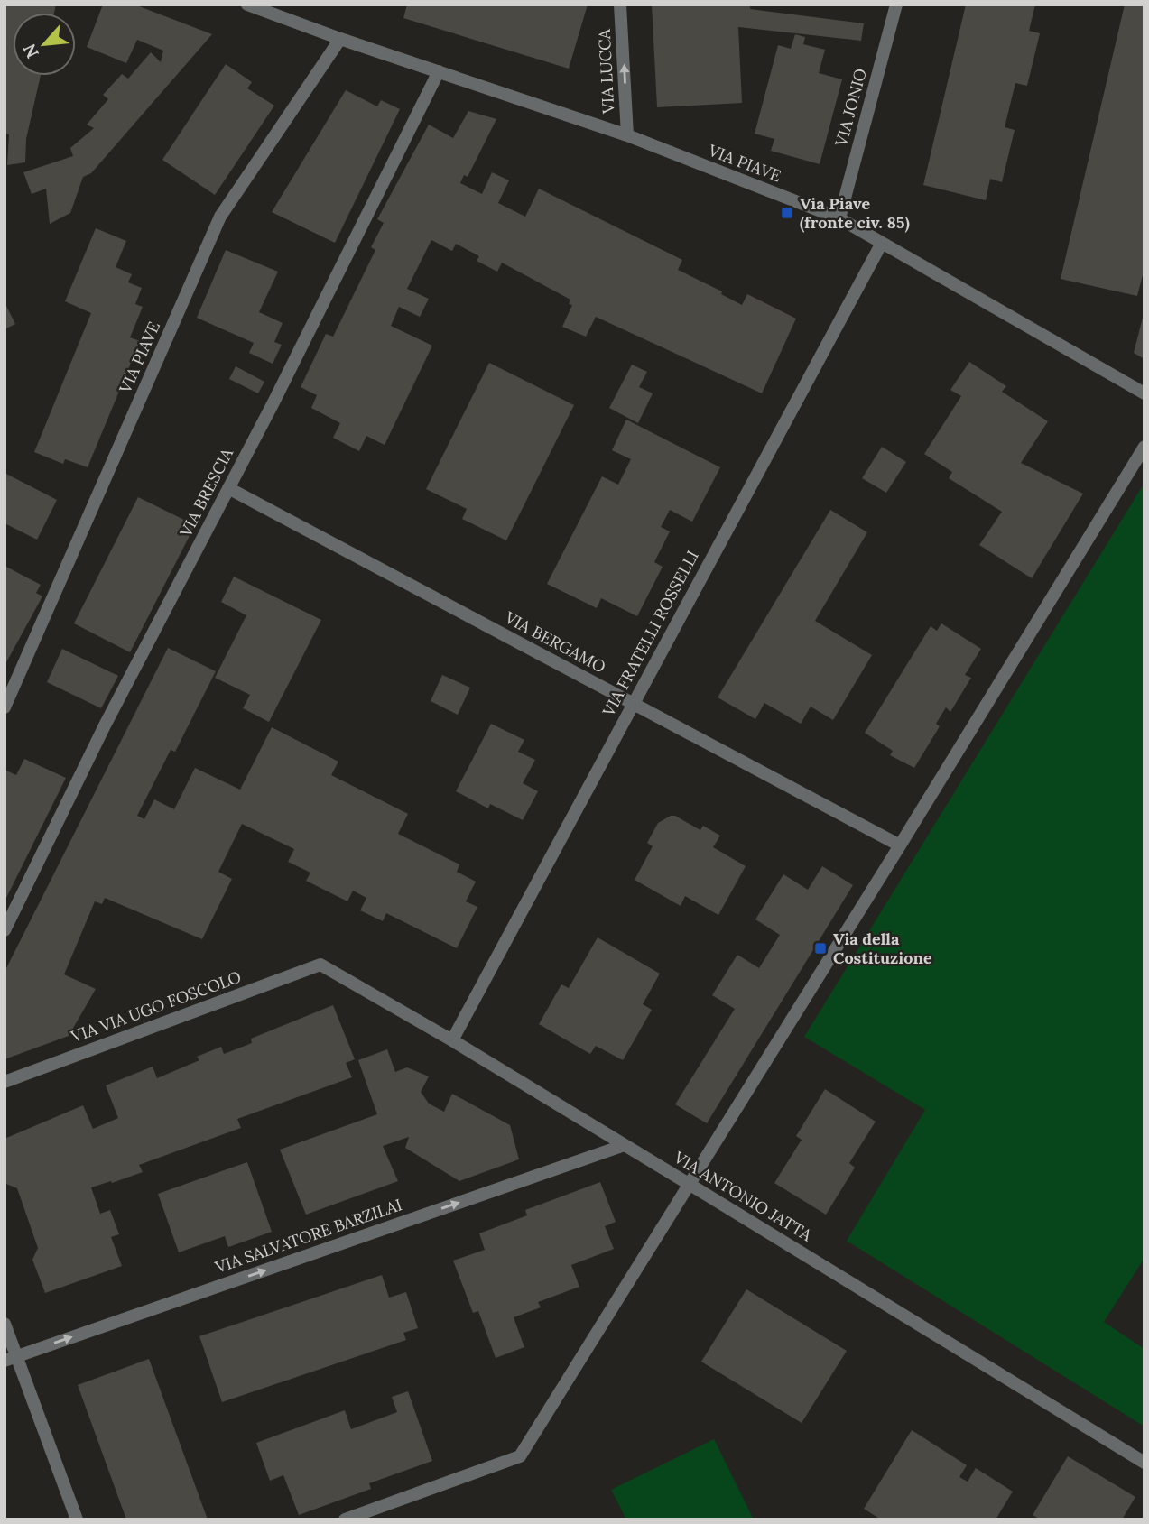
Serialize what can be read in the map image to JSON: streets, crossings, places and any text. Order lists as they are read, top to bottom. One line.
{"streets":{"street":["VIA LUCCA","VIA JONIO","VIA PIAVE","VIA BRESCIA","VIA FRATELLI ROSSELLI","VIA BERGAMO","VIA VIA UGO FOSCOLO","VIA ANTONIO JATTA","VIA SALVATORE BARZILAI"]},"crossings":[["VIA LUCCA","VIA PIAVE"],["VIA JONIO","VIA PIAVE"],["VIA PIAVE","VIA BRESCIA"],["VIA PIAVE","VIA FRATELLI ROSSELLI"],["VIA BRESCIA","VIA BERGAMO"],["VIA FRATELLI ROSSELLI","VIA BERGAMO"],["VIA FRATELLI ROSSELLI","VIA ANTONIO JATTA"],["VIA VIA UGO FOSCOLO","VIA ANTONIO JATTA"],["VIA ANTONIO JATTA","VIA SALVATORE BARZILAI"]],"one_way":["VIA LUCCA","VIA SALVATORE BARZILAI"],"places":{"transit":["Via Piave (fronte civ. 85)","Via della Costituzione"]},"north":"bottom left"}
